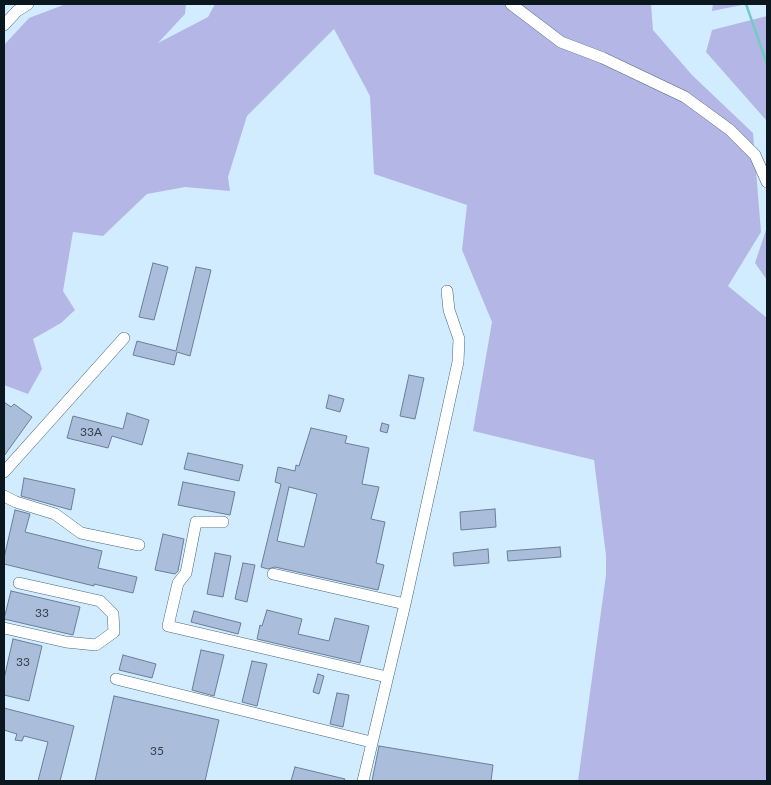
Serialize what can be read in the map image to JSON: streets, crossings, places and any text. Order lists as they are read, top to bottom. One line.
{"house_numbers":["33А","33","33","35"]}
